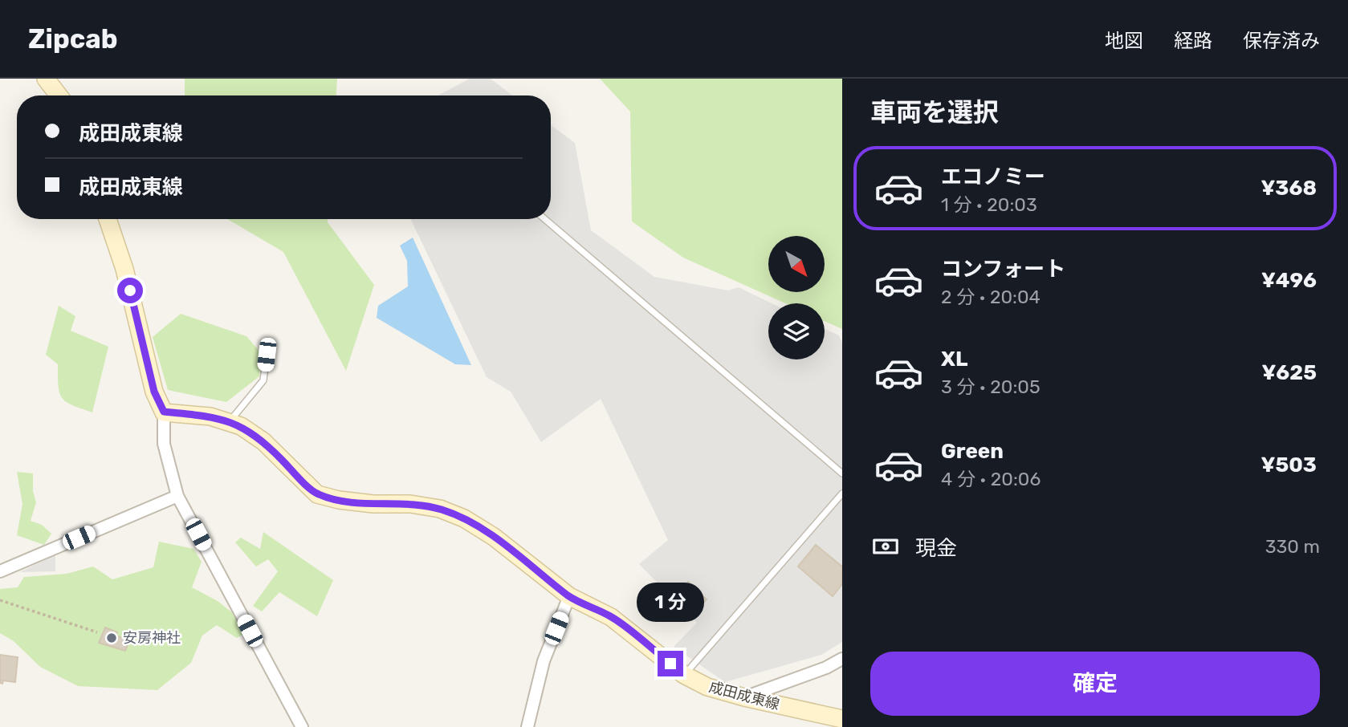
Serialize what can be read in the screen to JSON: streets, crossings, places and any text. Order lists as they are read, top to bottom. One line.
{"streets":{"main road":["成田成東線"]},"places":["安房神社"],"north":"bottom right","page":{"header":"Zipcab","nav":["地図","経路","保存済み"],"heading":"車両を選択","banner":["成田成東線","成田成東線"],"list":[{"name":"エコノミー","note":"1 分 · 20:03","value":"¥368"},{"name":"コンフォート","note":"2 分 · 20:04","value":"¥496"},{"name":"XL","note":"3 分 · 20:05","value":"¥625"},{"name":"Green","note":"4 分 · 20:06","value":"¥503"}],"pay":["現金","330 m"],"bubble":"1 分","buttons":"確定"}}
